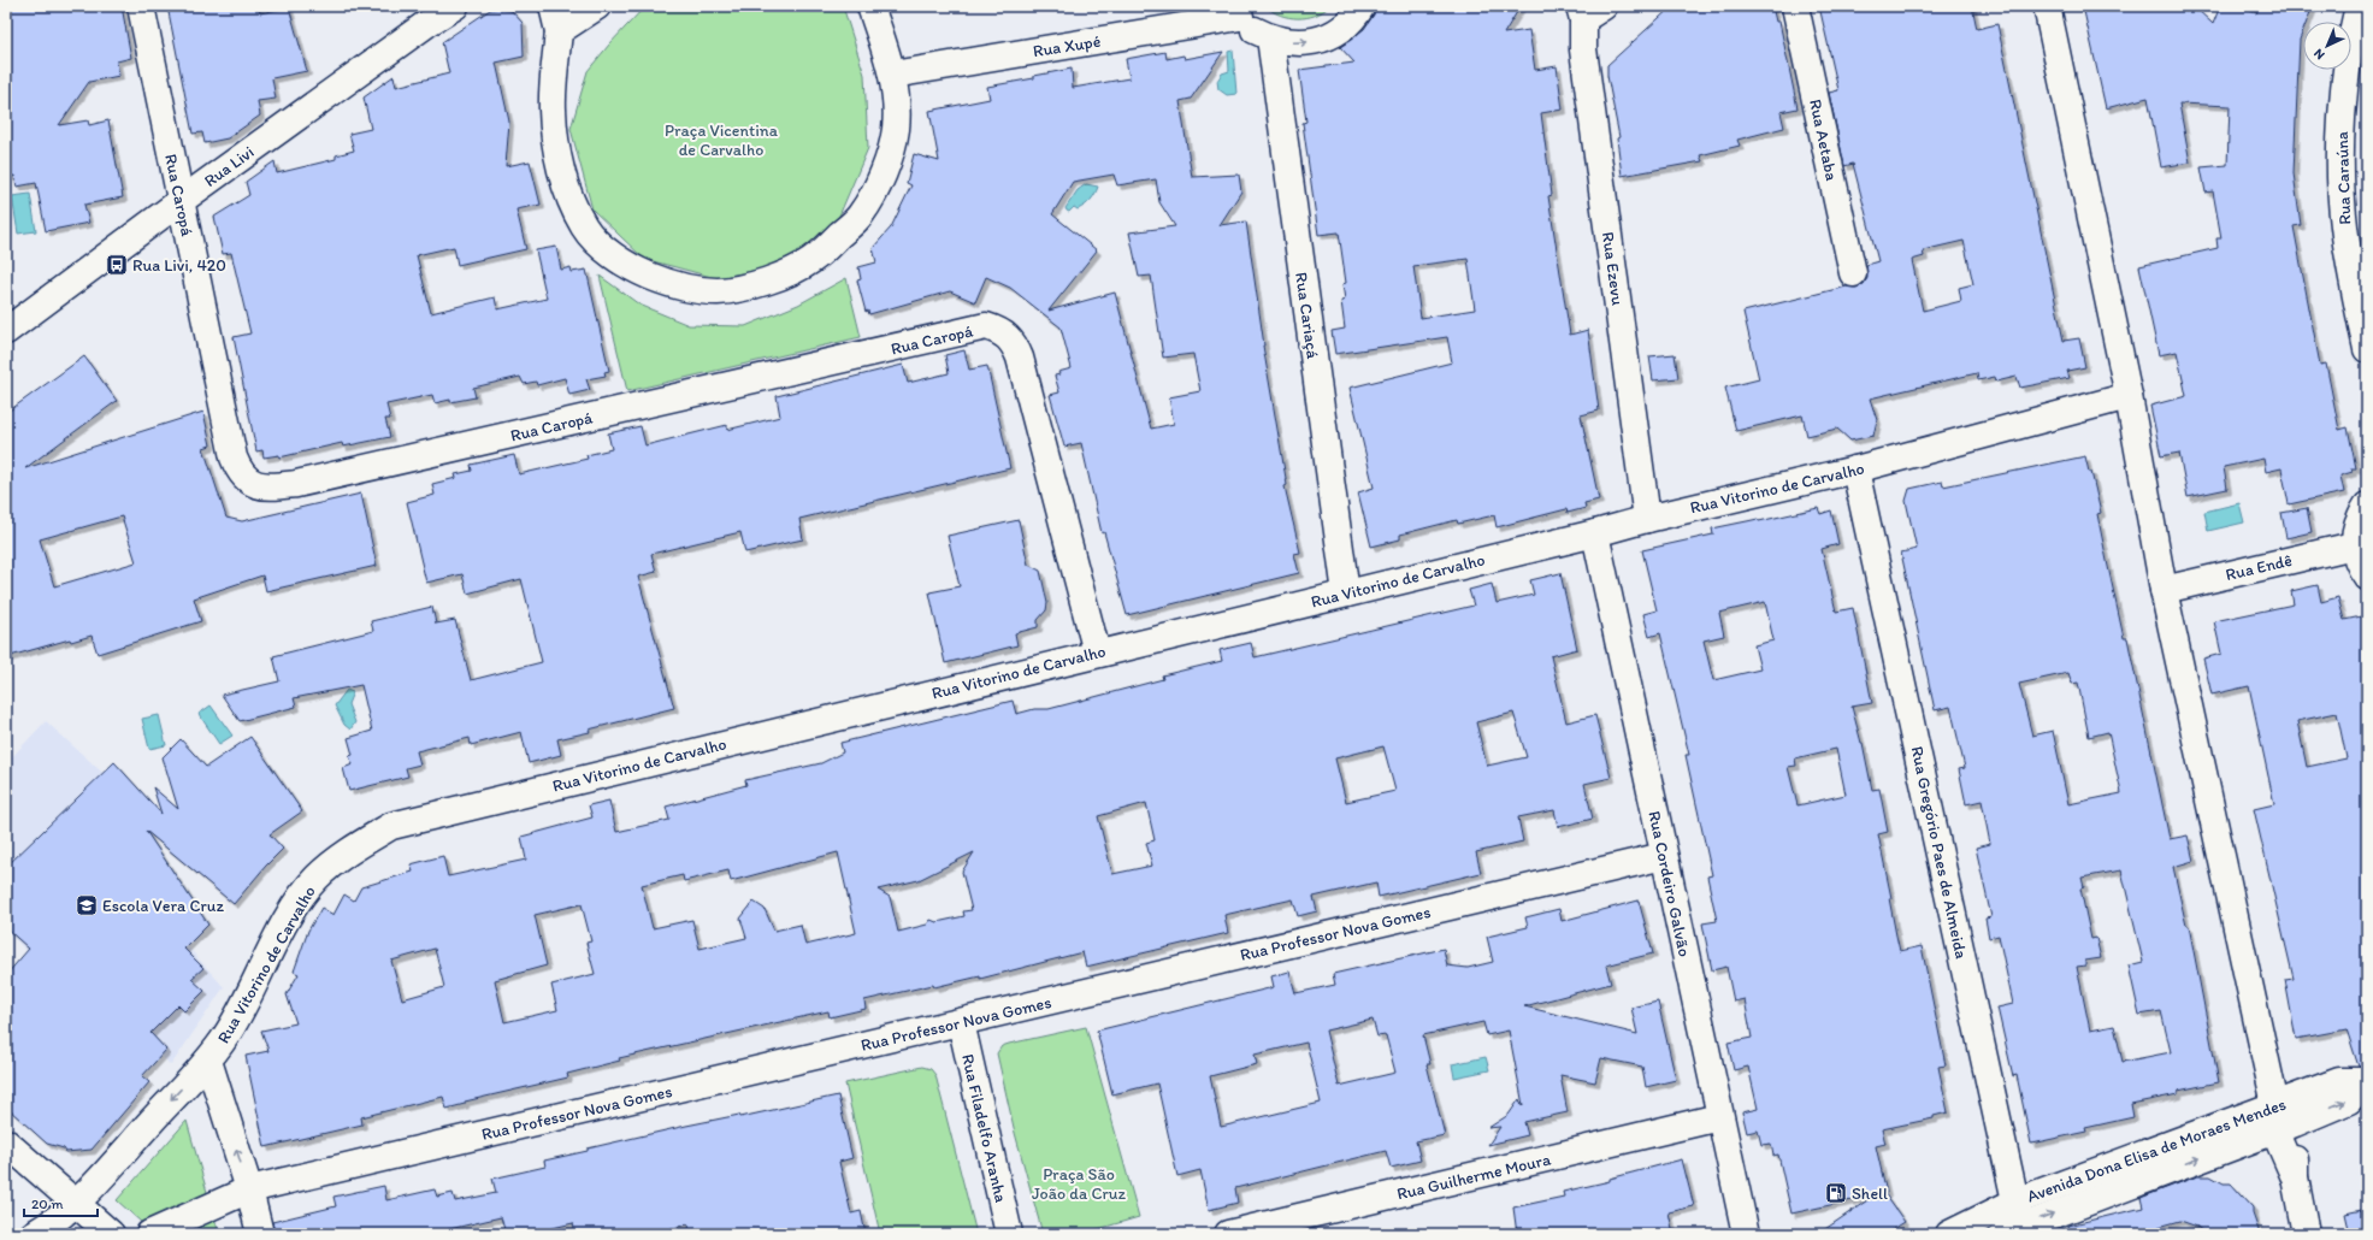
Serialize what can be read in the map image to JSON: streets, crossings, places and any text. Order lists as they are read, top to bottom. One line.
{"streets":{"street":["Rua Xupé","Rua Aetaba","Rua Livi","Rua Caraúna","Rua Caropá","Rua Ezevu","Rua Cariaçá","Rua Vitorino de Carvalho","Rua Endê","Rua Gregório Paes de Almeida","Rua Cordeiro Galvão","Rua Professor Nova Gomes","Rua Filadelfo Aranha","Avenida Dona Elisa de Moraes Mendes","Rua Guilherme Moura"]},"crossings":[["Rua Livi","Rua Caropá"],["Rua Caropá","Rua Vitorino de Carvalho"],["Rua Ezevu","Rua Vitorino de Carvalho"],["Rua Cariaçá","Rua Vitorino de Carvalho"],["Rua Vitorino de Carvalho","Rua Gregório Paes de Almeida"],["Rua Vitorino de Carvalho","Rua Cordeiro Galvão"],["Rua Gregório Paes de Almeida","Avenida Dona Elisa de Moraes Mendes"],["Rua Cordeiro Galvão","Rua Professor Nova Gomes"],["Rua Cordeiro Galvão","Rua Guilherme Moura"],["Rua Professor Nova Gomes","Rua Filadelfo Aranha"]],"parks":["Praça Vicentina de Carvalho","Praça São João da Cruz"],"places":{"bus stop":["Rua Livi, 420"],"school or university":["Escola Vera Cruz"],"fuel station":["Shell"]},"scale_bar":"20 m","north":"bottom left"}
